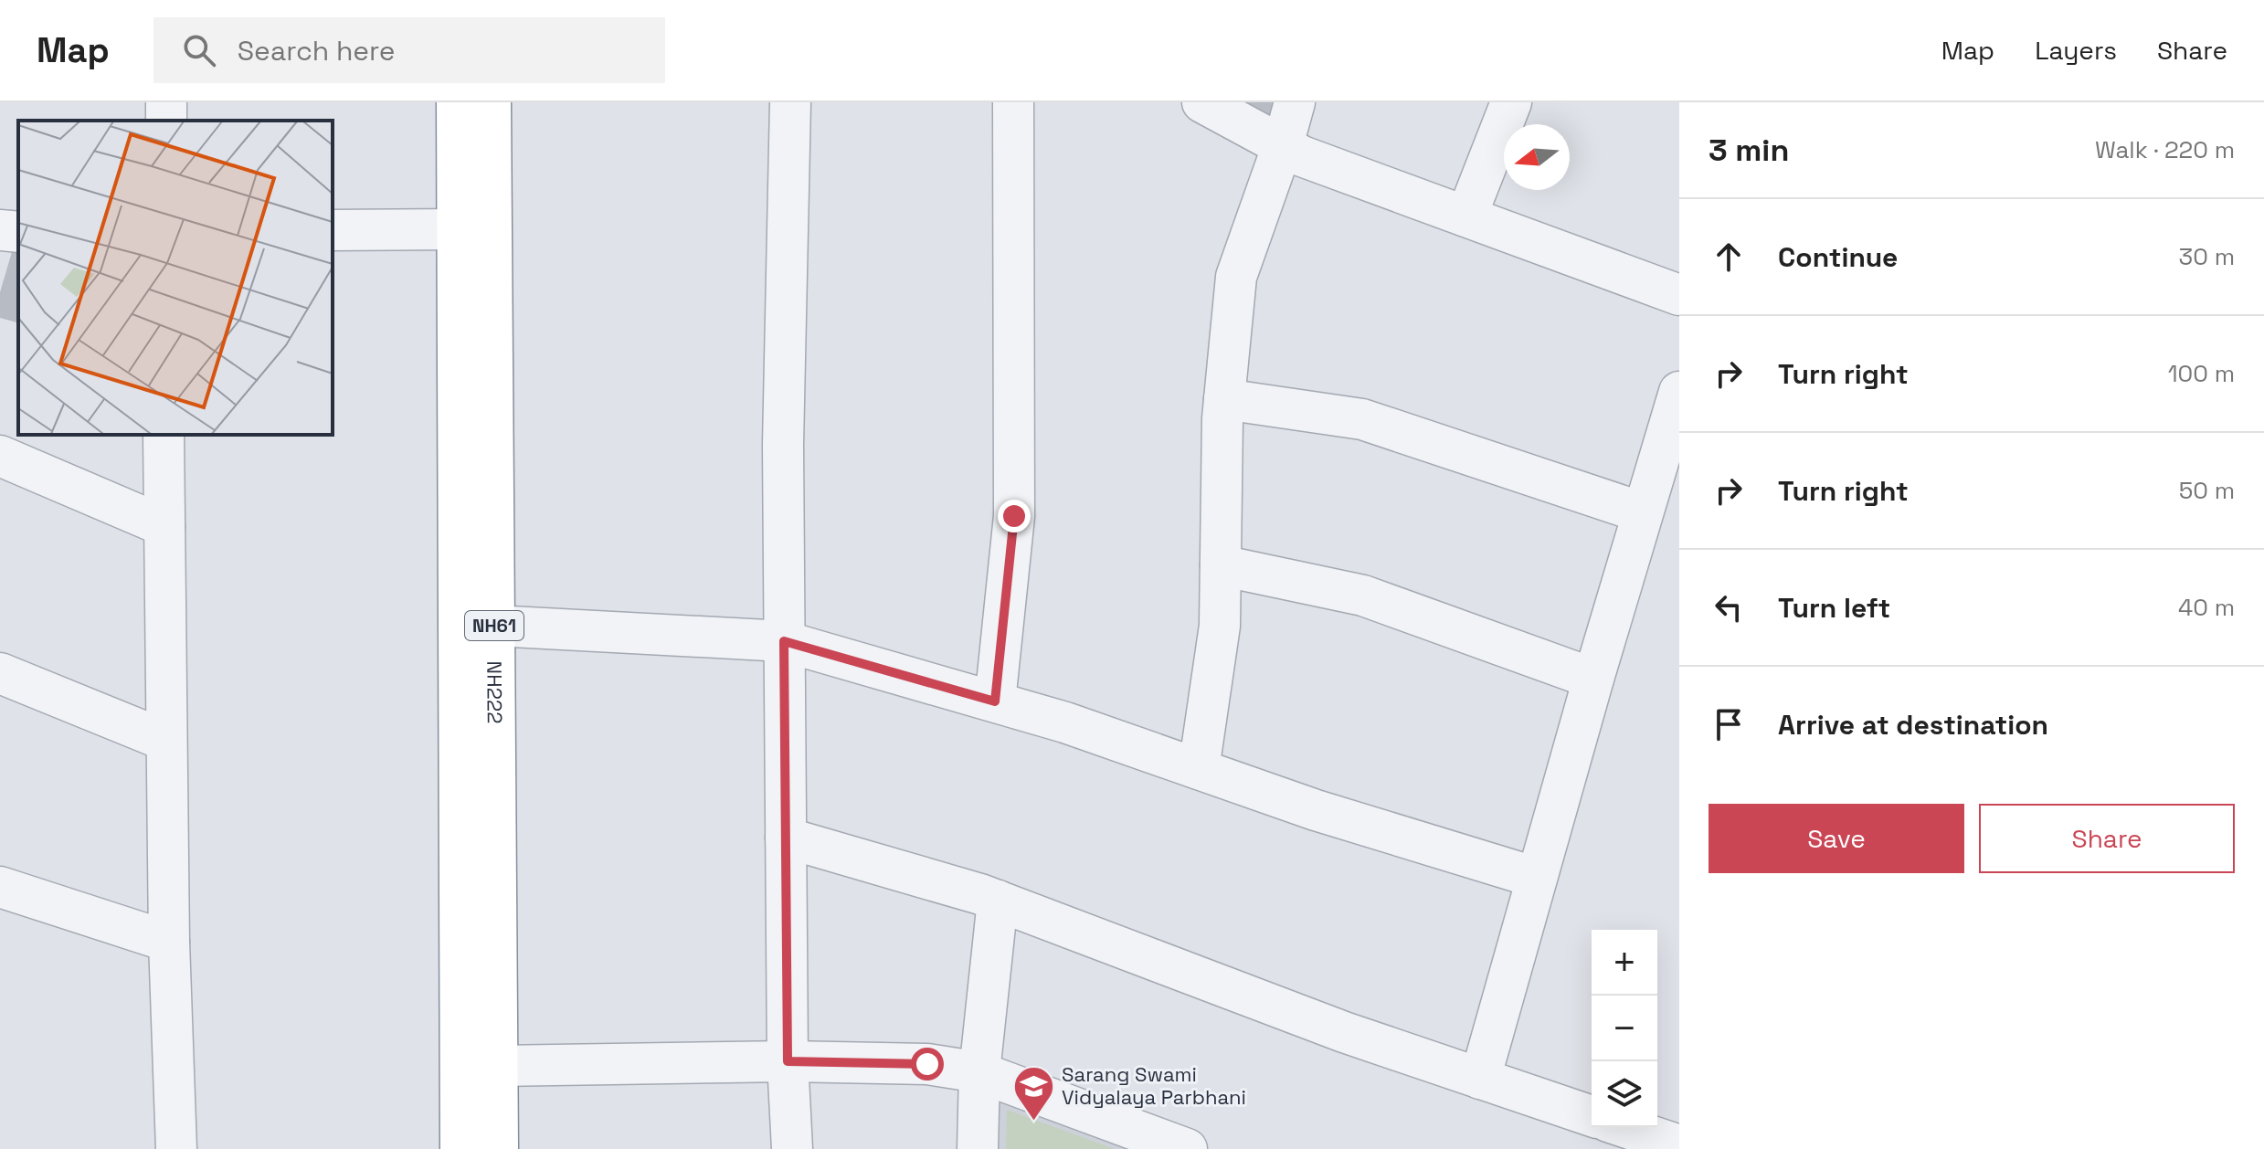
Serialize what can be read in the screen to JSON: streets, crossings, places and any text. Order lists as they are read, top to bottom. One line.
{"streets":{"highway":["NH61","NH222"]},"places":{"school or university":["Sarang Swami Vidyalaya Parbhani"]},"north":"left","page":{"header":"Map","search":"Search here","nav":["Map","Layers","Share"],"heading":["3 min","Walk · 220 m"],"list":[["Continue","30 m"],["Turn right","100 m"],["Turn right","50 m"],["Turn left","40 m"],"Arrive at destination"],"buttons":["Save","Share"],"map_buttons":["+","−"]}}
